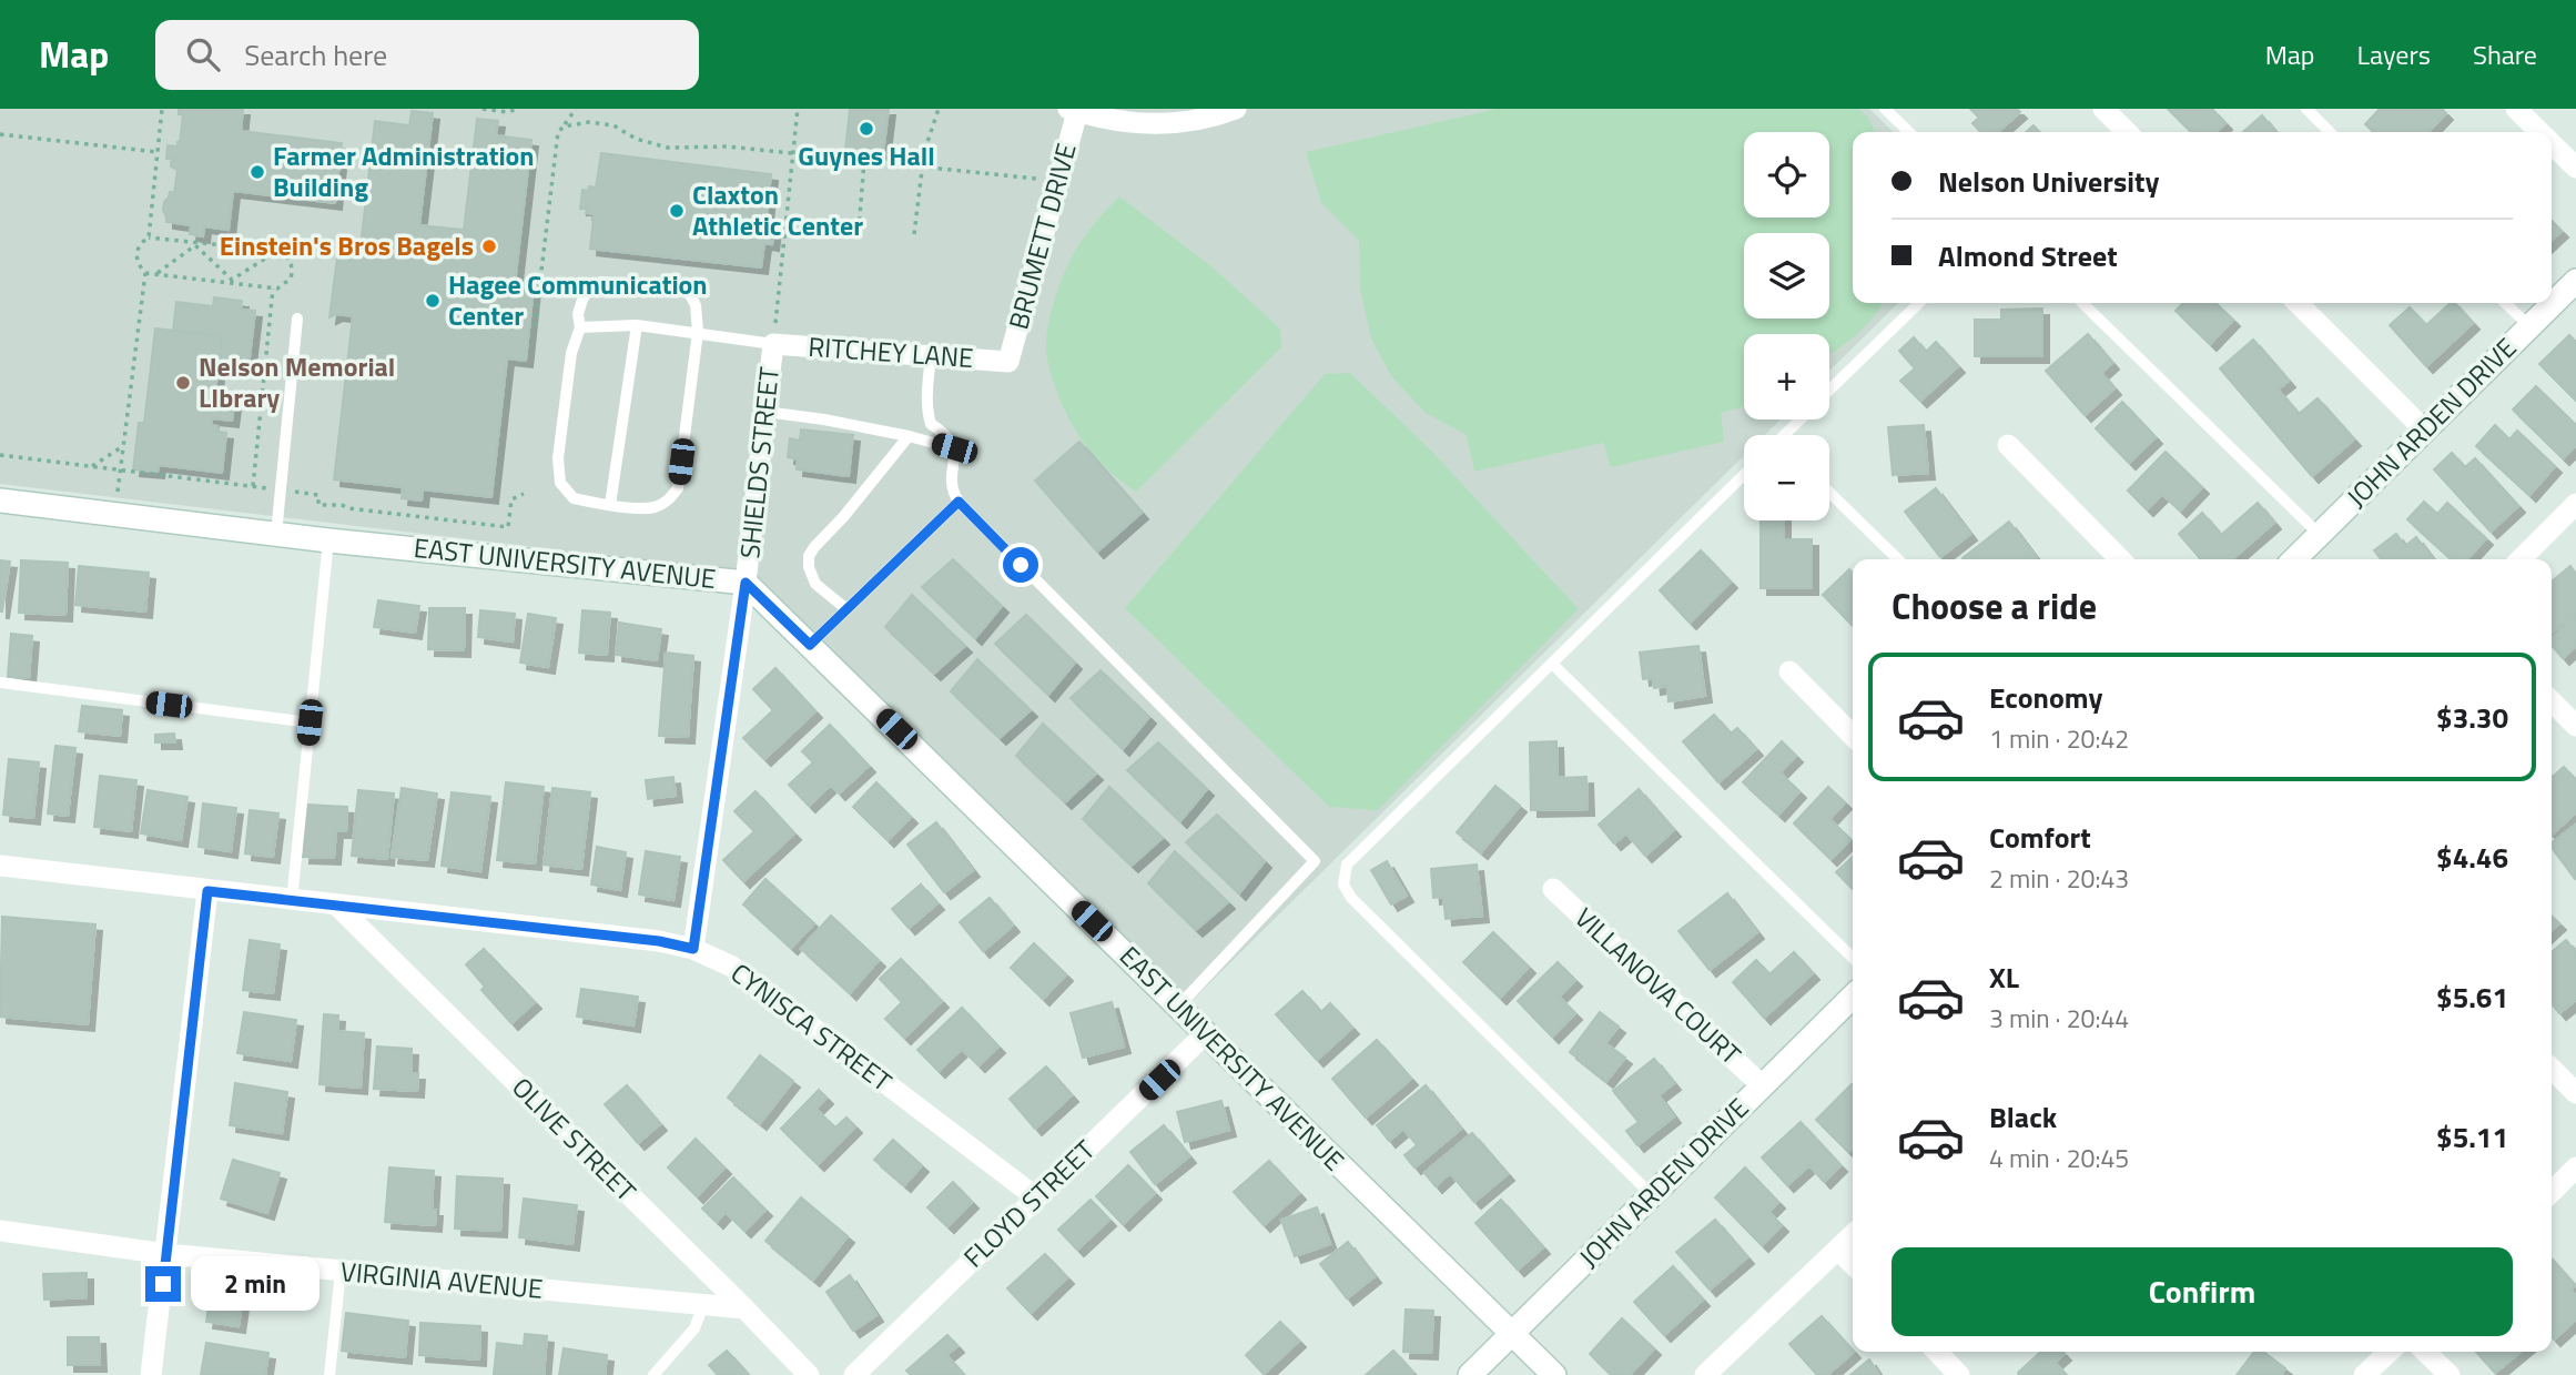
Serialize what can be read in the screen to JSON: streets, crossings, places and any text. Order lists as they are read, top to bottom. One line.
{"streets":{"street":["BRUMETT DRIVE","RITCHEY LANE","JOHN ARDEN DRIVE","SHIELDS STREET","EAST UNIVERSITY AVENUE","VILLANOVA COURT","CYNISCA STREET","OLIVE STREET","FLOYD STREET","VIRGINIA AVENUE"]},"crossings":[["BRUMETT DRIVE","RITCHEY LANE"],["RITCHEY LANE","SHIELDS STREET"],["JOHN ARDEN DRIVE","EAST UNIVERSITY AVENUE"],["JOHN ARDEN DRIVE","VILLANOVA COURT"],["SHIELDS STREET","EAST UNIVERSITY AVENUE"],["SHIELDS STREET","CYNISCA STREET"],["EAST UNIVERSITY AVENUE","FLOYD STREET"],["CYNISCA STREET","OLIVE STREET"],["CYNISCA STREET","FLOYD STREET"],["OLIVE STREET","VIRGINIA AVENUE"]],"places":["Guynes Hall","Farmer Administration Building","Claxton Athletic Center","Einstein's Bros Bagels","Hagee Communication Center","Nelson Memorial LIbrary"],"page":{"header":"Map","search":"Search here","nav":["Map","Layers","Share"],"map_buttons":["+","−"],"banner":["Nelson University","Almond Street"],"heading":"Choose a ride","list":[{"name":"Economy","note":"1 min · 20:42","value":"$3.30"},{"name":"Comfort","note":"2 min · 20:43","value":"$4.46"},{"name":"XL","note":"3 min · 20:44","value":"$5.61"},{"name":"Black","note":"4 min · 20:45","value":"$5.11"}],"buttons":"Confirm","bubble":"2 min"}}
